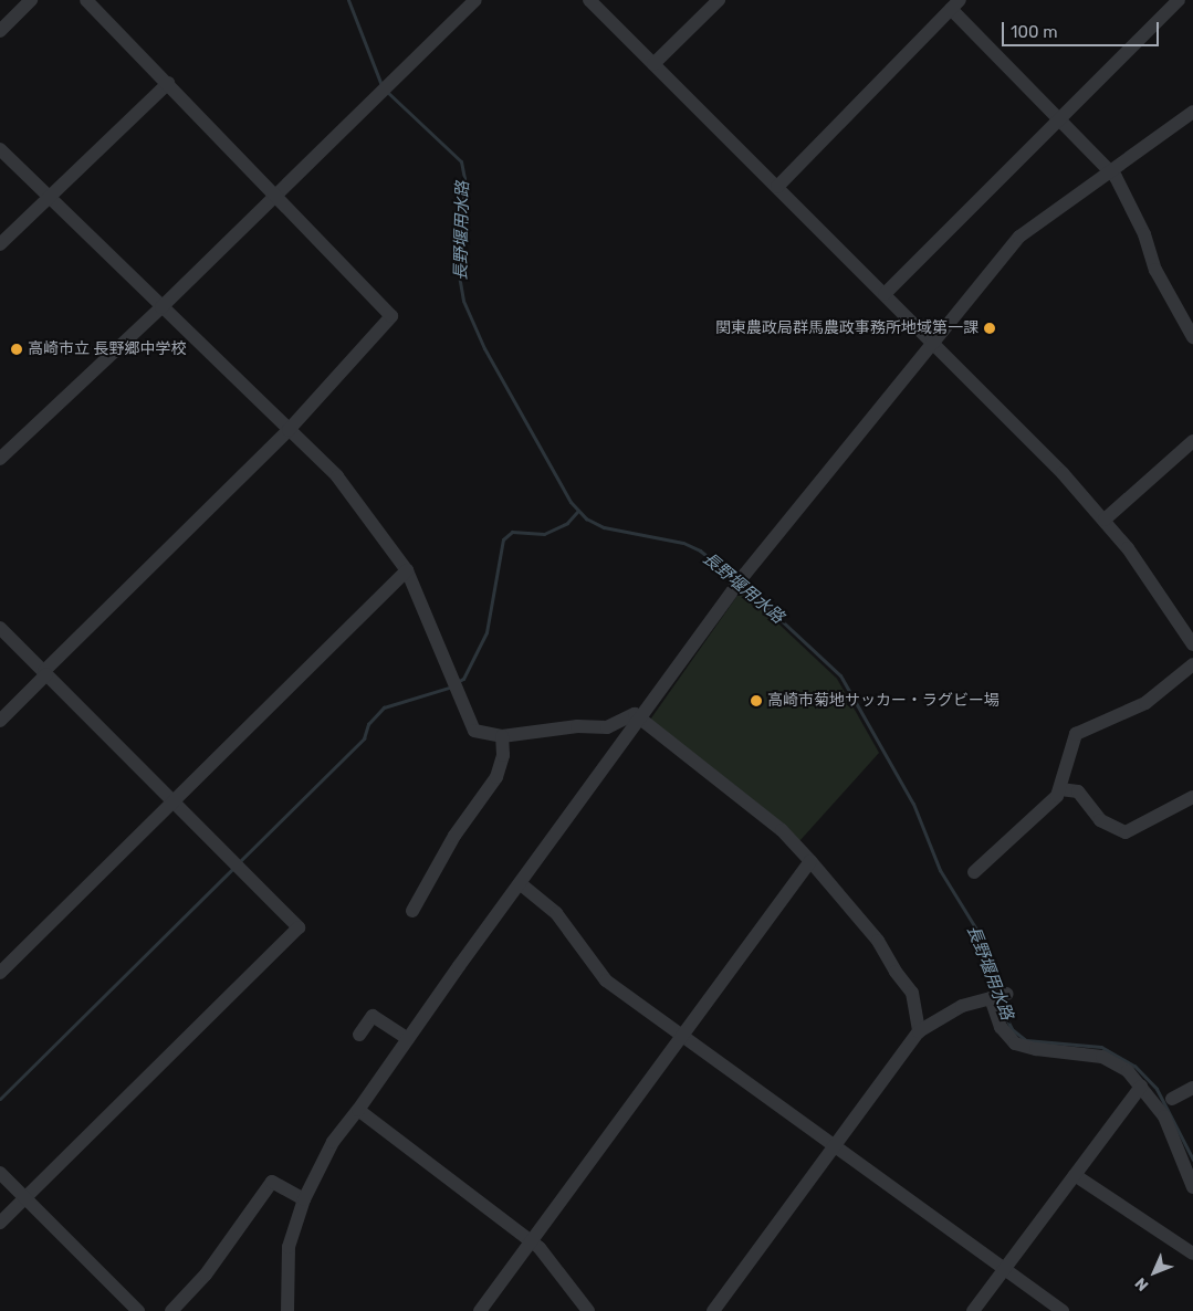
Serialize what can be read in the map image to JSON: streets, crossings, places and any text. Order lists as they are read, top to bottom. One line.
{"water":["長野堰用水路"],"places":["関東農政局群馬農政事務所地域第一課","高崎市立 長野郷中学校","高崎市菊地サッカー・ラグビー場"],"scale_bar":"100 m","north":"bottom left"}
